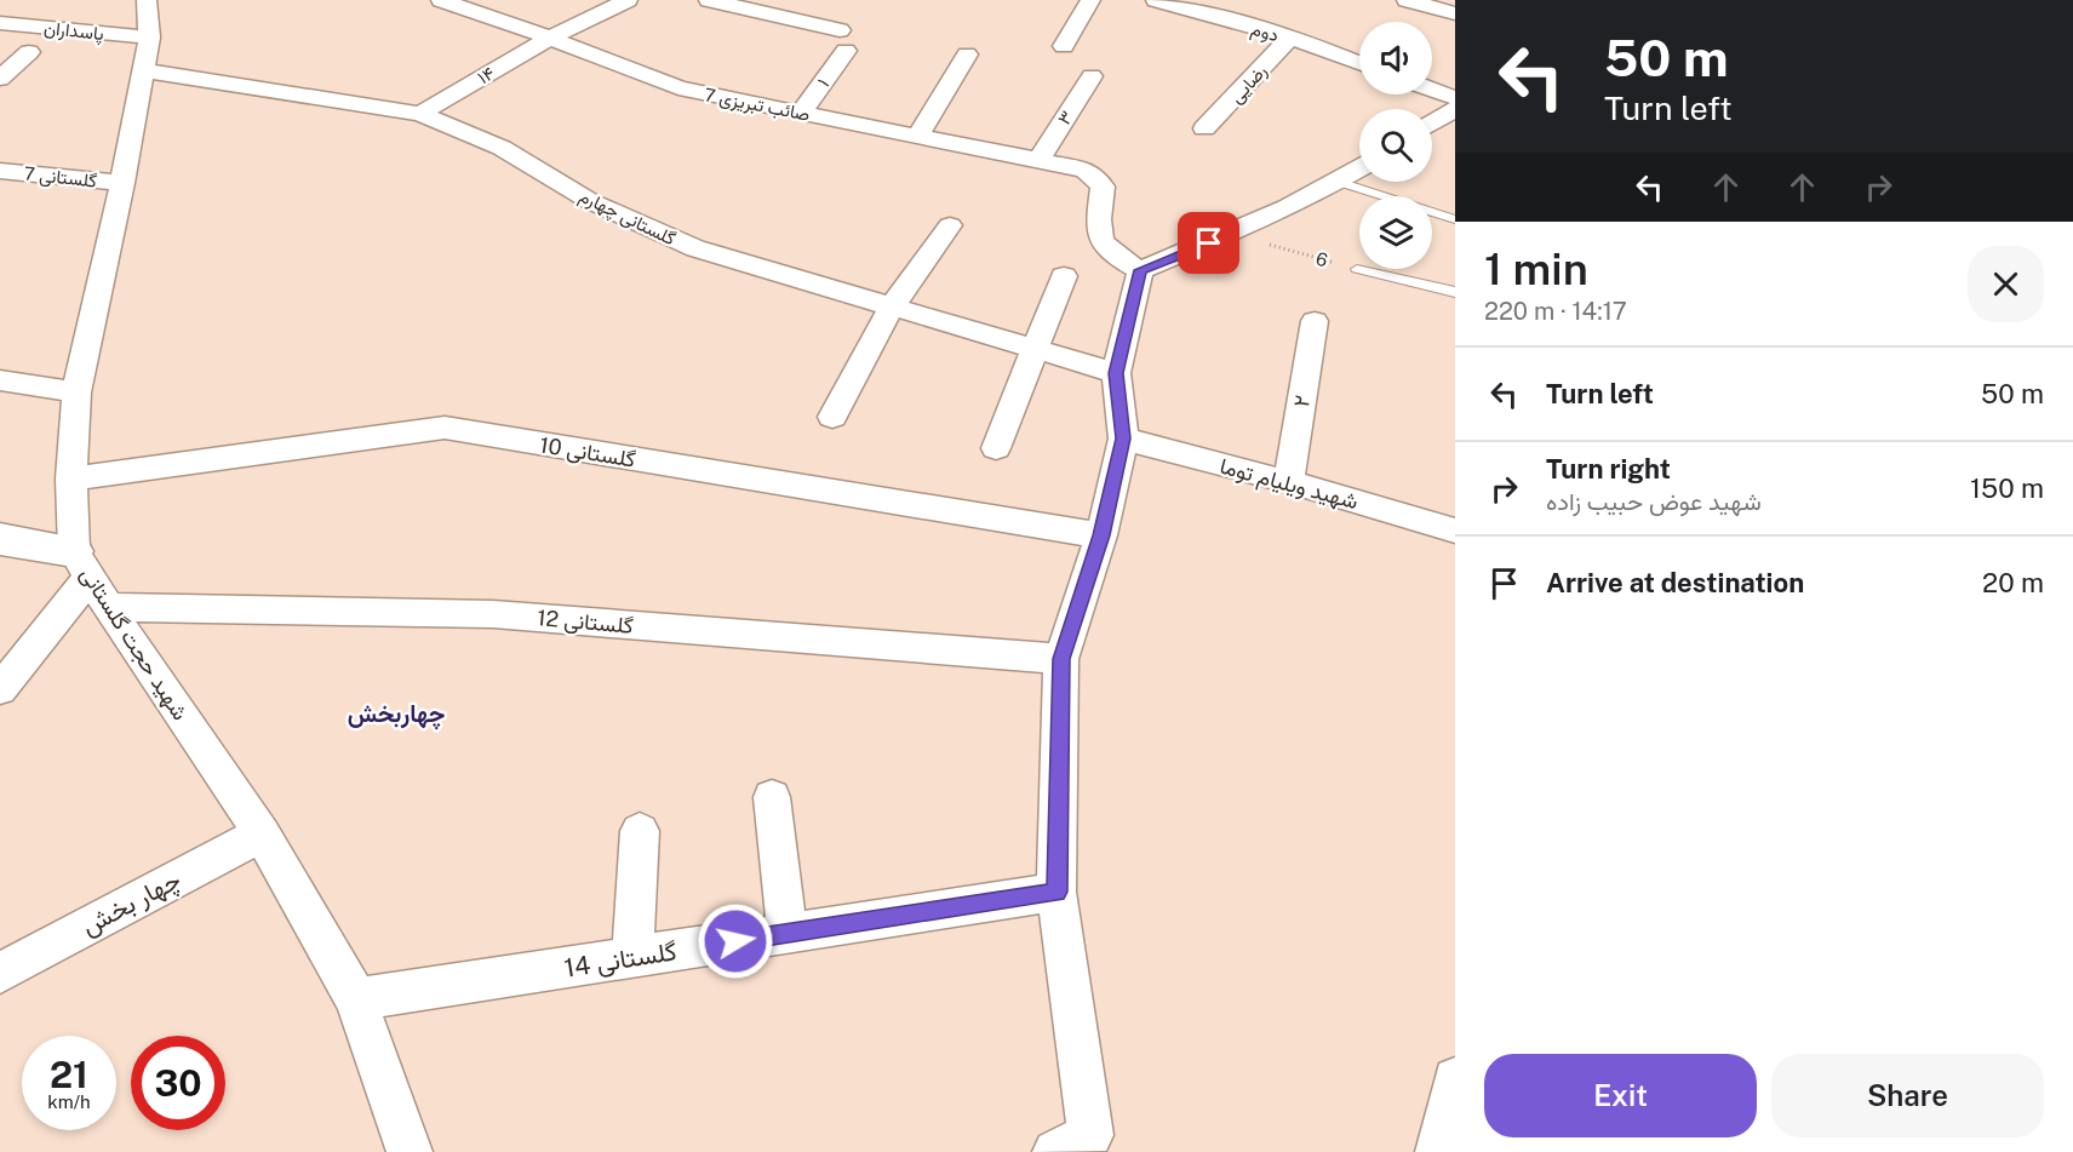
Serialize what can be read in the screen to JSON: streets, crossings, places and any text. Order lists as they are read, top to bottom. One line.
{"streets":{"street":["پاسداران","دوم","۱۴","۱","رضایی","صائب تبریزی 7","۳","گلستانی 7","گلستانی چهارم","۲","گلستانی 10","شهید ویلیام توما","گلستانی 12","شهید حجت گلستانی","چهار بخش","گلستانی 14"],"lane":["6"]},"crossings":[["پاسداران","شهید حجت گلستانی"],["دوم","رضایی"],["۱۴","صائب تبریزی 7"],["۱۴","گلستانی چهارم"],["۱","صائب تبریزی 7"],["صائب تبریزی 7","۳"],["گلستانی 7","شهید حجت گلستانی"],["گلستانی چهارم","شهید حجت گلستانی"],["۲","شهید ویلیام توما"],["گلستانی 10","شهید حجت گلستانی"],["گلستانی 12","شهید حجت گلستانی"],["شهید حجت گلستانی","چهار بخش"],["شهید حجت گلستانی","گلستانی 14"]],"districts":["چهاربخش"],"page":{"turn":["50 m","Turn left"],"heading":["1 min","220 m · 14:17"],"list":[{"name":"Turn left","value":"50 m"},{"name":"Turn right","note":"شهید عوض حبیب زاده","value":"150 m"},{"name":"Arrive at destination","value":"20 m"}],"speed":"21 km/h","limit":"30","buttons":["Exit","Share"]}}
